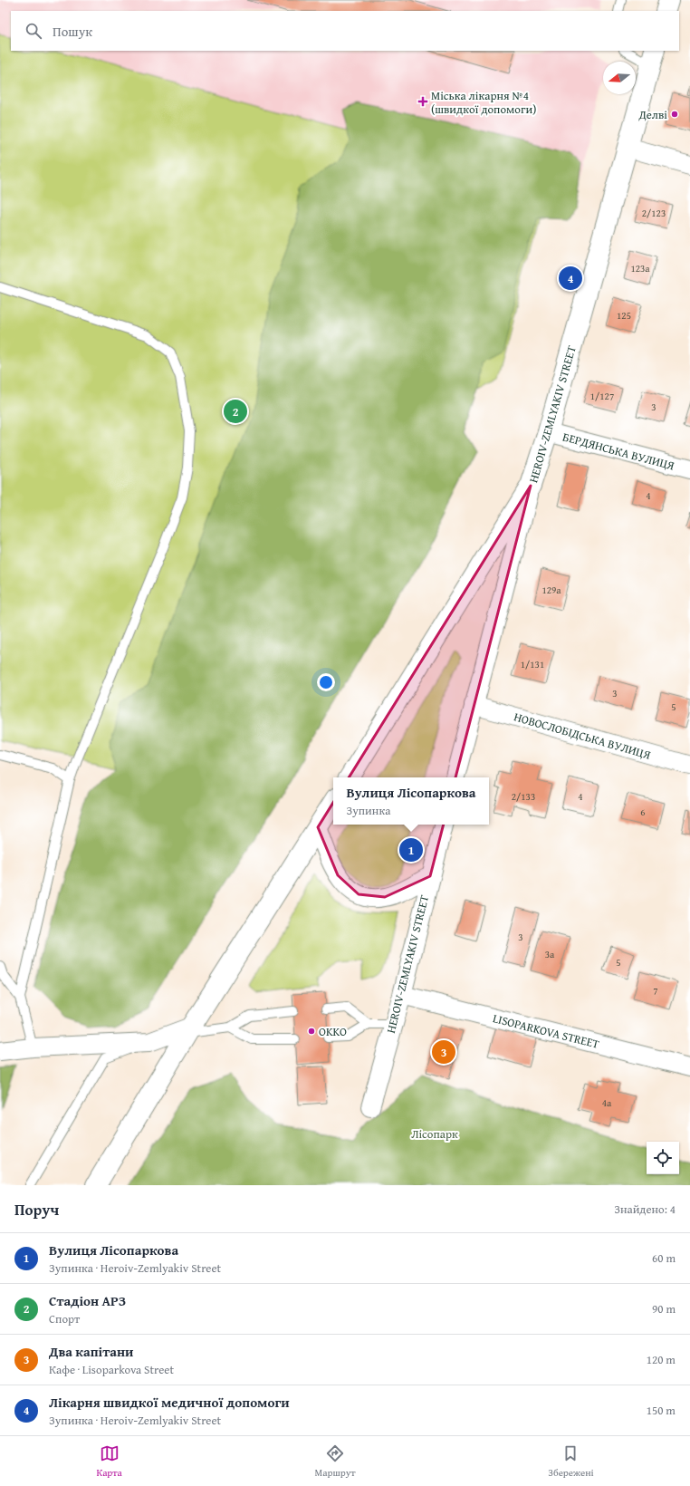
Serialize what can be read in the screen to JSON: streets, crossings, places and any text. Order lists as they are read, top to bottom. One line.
{"streets":{"main road":["HEROIV-ZEMLYAKIV STREET"],"street":["БЕРДЯНСЬКА ВУЛИЦЯ","НОВОСЛОБІДСЬКА ВУЛИЦЯ","LISOPARKOVA STREET"]},"crossings":[["HEROIV-ZEMLYAKIV STREET","БЕРДЯНСЬКА ВУЛИЦЯ"],["HEROIV-ZEMLYAKIV STREET","НОВОСЛОБІДСЬКА ВУЛИЦЯ"],["HEROIV-ZEMLYAKIV STREET","LISOPARKOVA STREET"]],"parks":["Лісопарк"],"places":{"health":["Міська лікарня №4 (швидкої допомоги)"],"other":["Делві","OKKO"]},"house_numbers":["2/123","123а","125","1/127","3","4","129а","1/131","3","5","2/133","4","6","3","3а","5","7","4а"],"north":"left","page":{"search":"Пошук","pins":["4","2","1","3"],"popup":["Вулиця Лісопаркова","Зупинка"],"heading":["Поруч","Знайдено: 4"],"list":[{"mark":"1","name":"Вулиця Лісопаркова","note":"Зупинка · Heroiv-Zemlyakiv Street","value":"60 m"},{"mark":"2","name":"Стадіон АРЗ","note":"Спорт","value":"90 m"},{"mark":"3","name":"Два капітани","note":"Кафе · Lisoparkova Street","value":"120 m"},{"mark":"4","name":"Лікарня швидкої медичної допомоги","note":"Зупинка · Heroiv-Zemlyakiv Street","value":"150 m"}],"nav":["Карта","Маршрут","Збережені"]}}
